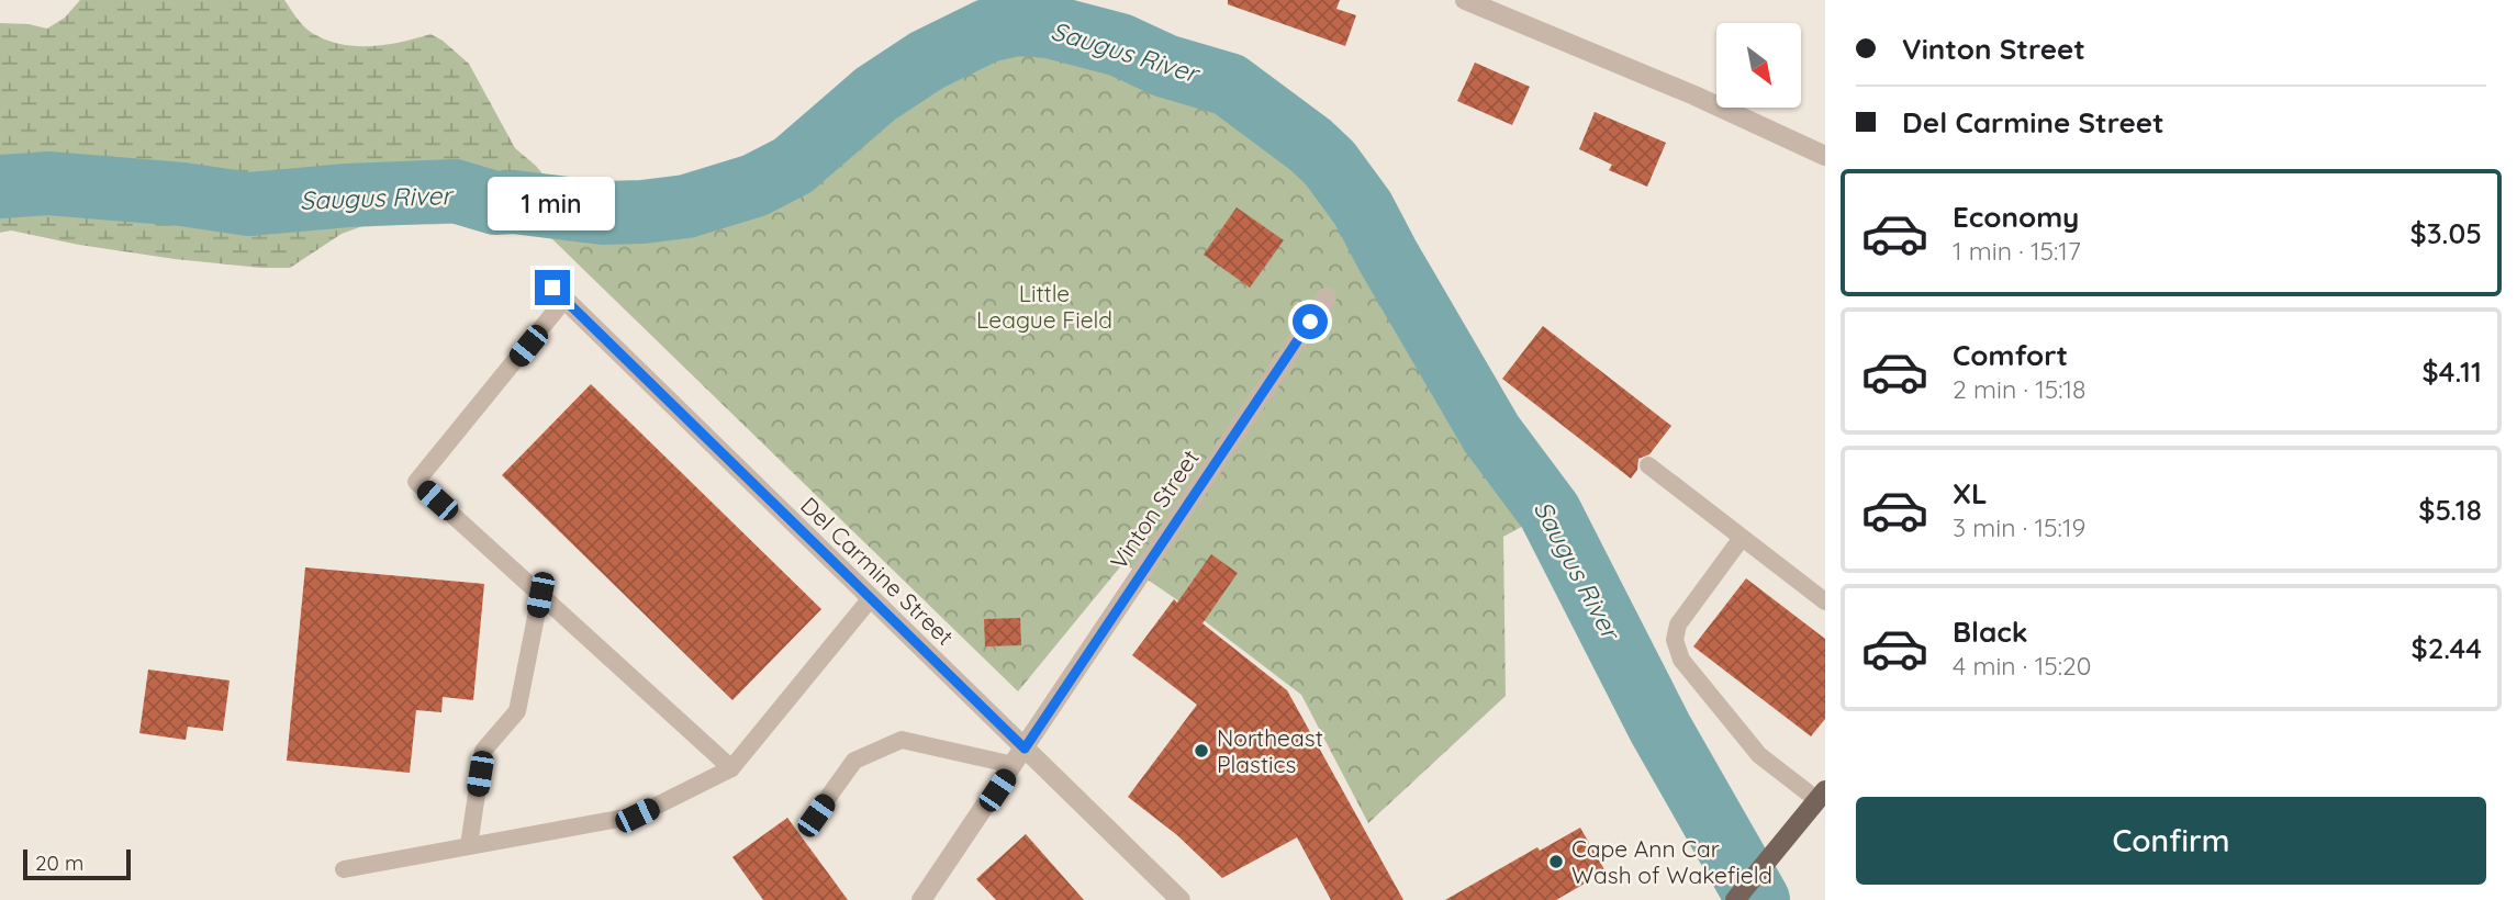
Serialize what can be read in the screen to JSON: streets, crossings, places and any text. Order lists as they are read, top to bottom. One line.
{"streets":{"street":["Vinton Street","Del Carmine Street"]},"crossings":[["Vinton Street","Del Carmine Street"]],"water":["Saugus River"],"parks":["Little League Field"],"places":["Northeast Plastics","Cape Ann Car Wash of Wakefield"],"scale_bar":"20 m","north":"bottom right","page":{"banner":["Vinton Street","Del Carmine Street"],"list":[{"name":"Economy","note":"1 min · 15:17","value":"$3.05"},{"name":"Comfort","note":"2 min · 15:18","value":"$4.11"},{"name":"XL","note":"3 min · 15:19","value":"$5.18"},{"name":"Black","note":"4 min · 15:20","value":"$2.44"}],"bubble":"1 min","buttons":"Confirm","scale":"20 m"}}
